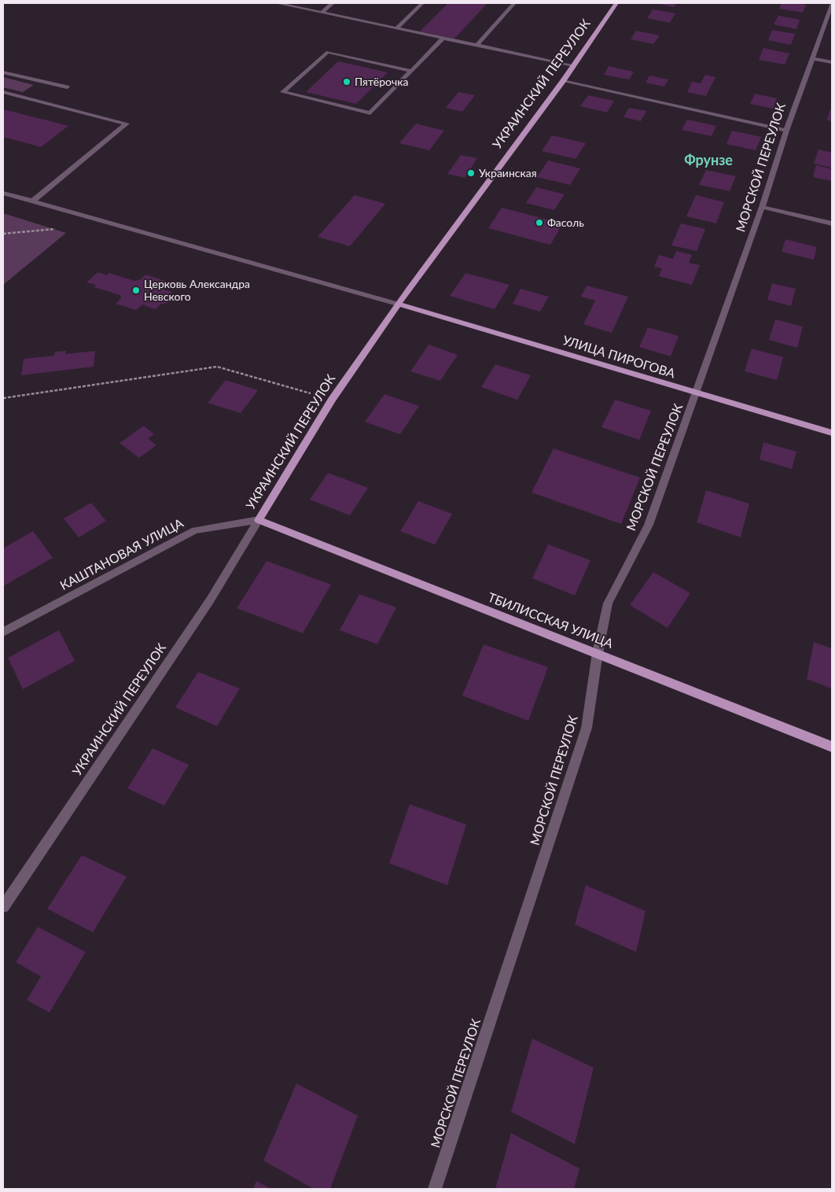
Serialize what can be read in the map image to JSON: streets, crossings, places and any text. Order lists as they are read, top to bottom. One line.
{"streets":{"main road":["УКРАИНСКИЙ ПЕРЕУЛОК","УЛИЦА ПИРОГОВА","ТБИЛИССКАЯ УЛИЦА"],"street":["МОРСКОЙ ПЕРЕУЛОК","КАШТАНОВАЯ УЛИЦА"]},"crossings":[["УКРАИНСКИЙ ПЕРЕУЛОК","УЛИЦА ПИРОГОВА"],["УКРАИНСКИЙ ПЕРЕУЛОК","КАШТАНОВАЯ УЛИЦА"],["УКРАИНСКИЙ ПЕРЕУЛОК","ТБИЛИССКАЯ УЛИЦА"],["МОРСКОЙ ПЕРЕУЛОК","УЛИЦА ПИРОГОВА"],["МОРСКОЙ ПЕРЕУЛОК","ТБИЛИССКАЯ УЛИЦА"],["КАШТАНОВАЯ УЛИЦА","ТБИЛИССКАЯ УЛИЦА"]],"districts":["Фрунзе"],"places":["Пятёрочка","Украинская","Фасоль","Церковь Александра Невского"]}
